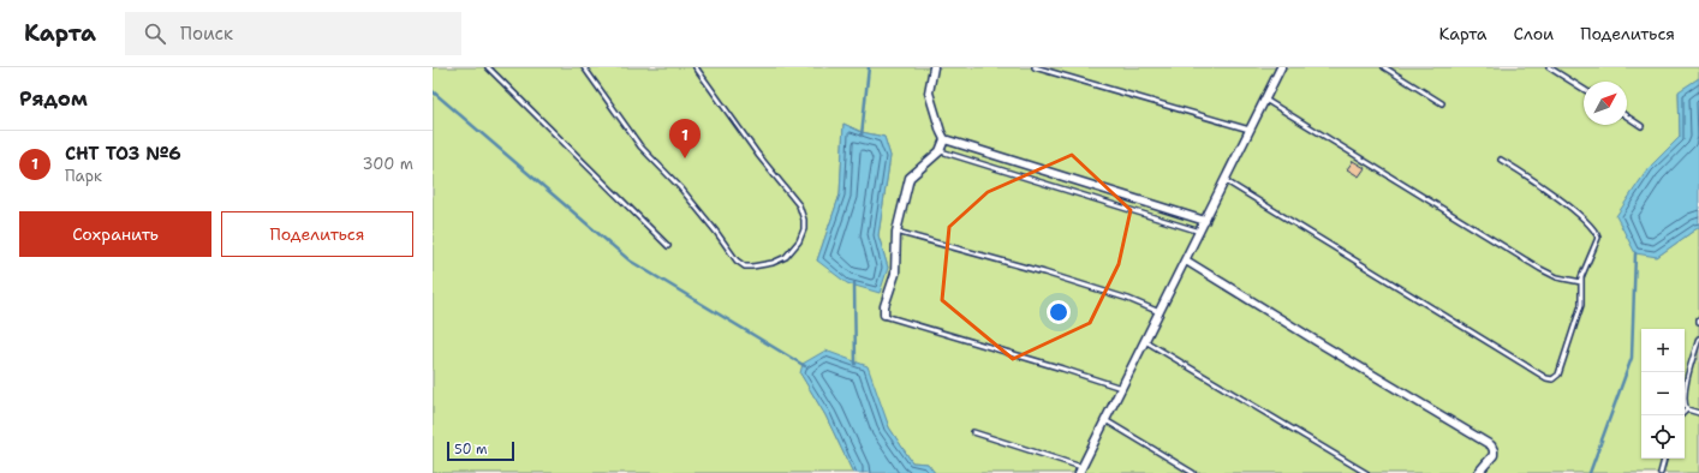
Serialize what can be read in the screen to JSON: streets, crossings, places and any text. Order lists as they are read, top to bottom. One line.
{"scale_bar":"50 m","north":"top right","page":{"header":"Карта","search":"Поиск","nav":["Карта","Слои","Поделиться"],"heading":"Рядом","pins":"1","list":[{"mark":"1","name":"СНТ ТОЗ №6","note":"Парк","value":"300 m"}],"buttons":["Сохранить","Поделиться"],"map_buttons":["+","−"],"scale":"50 m"}}
